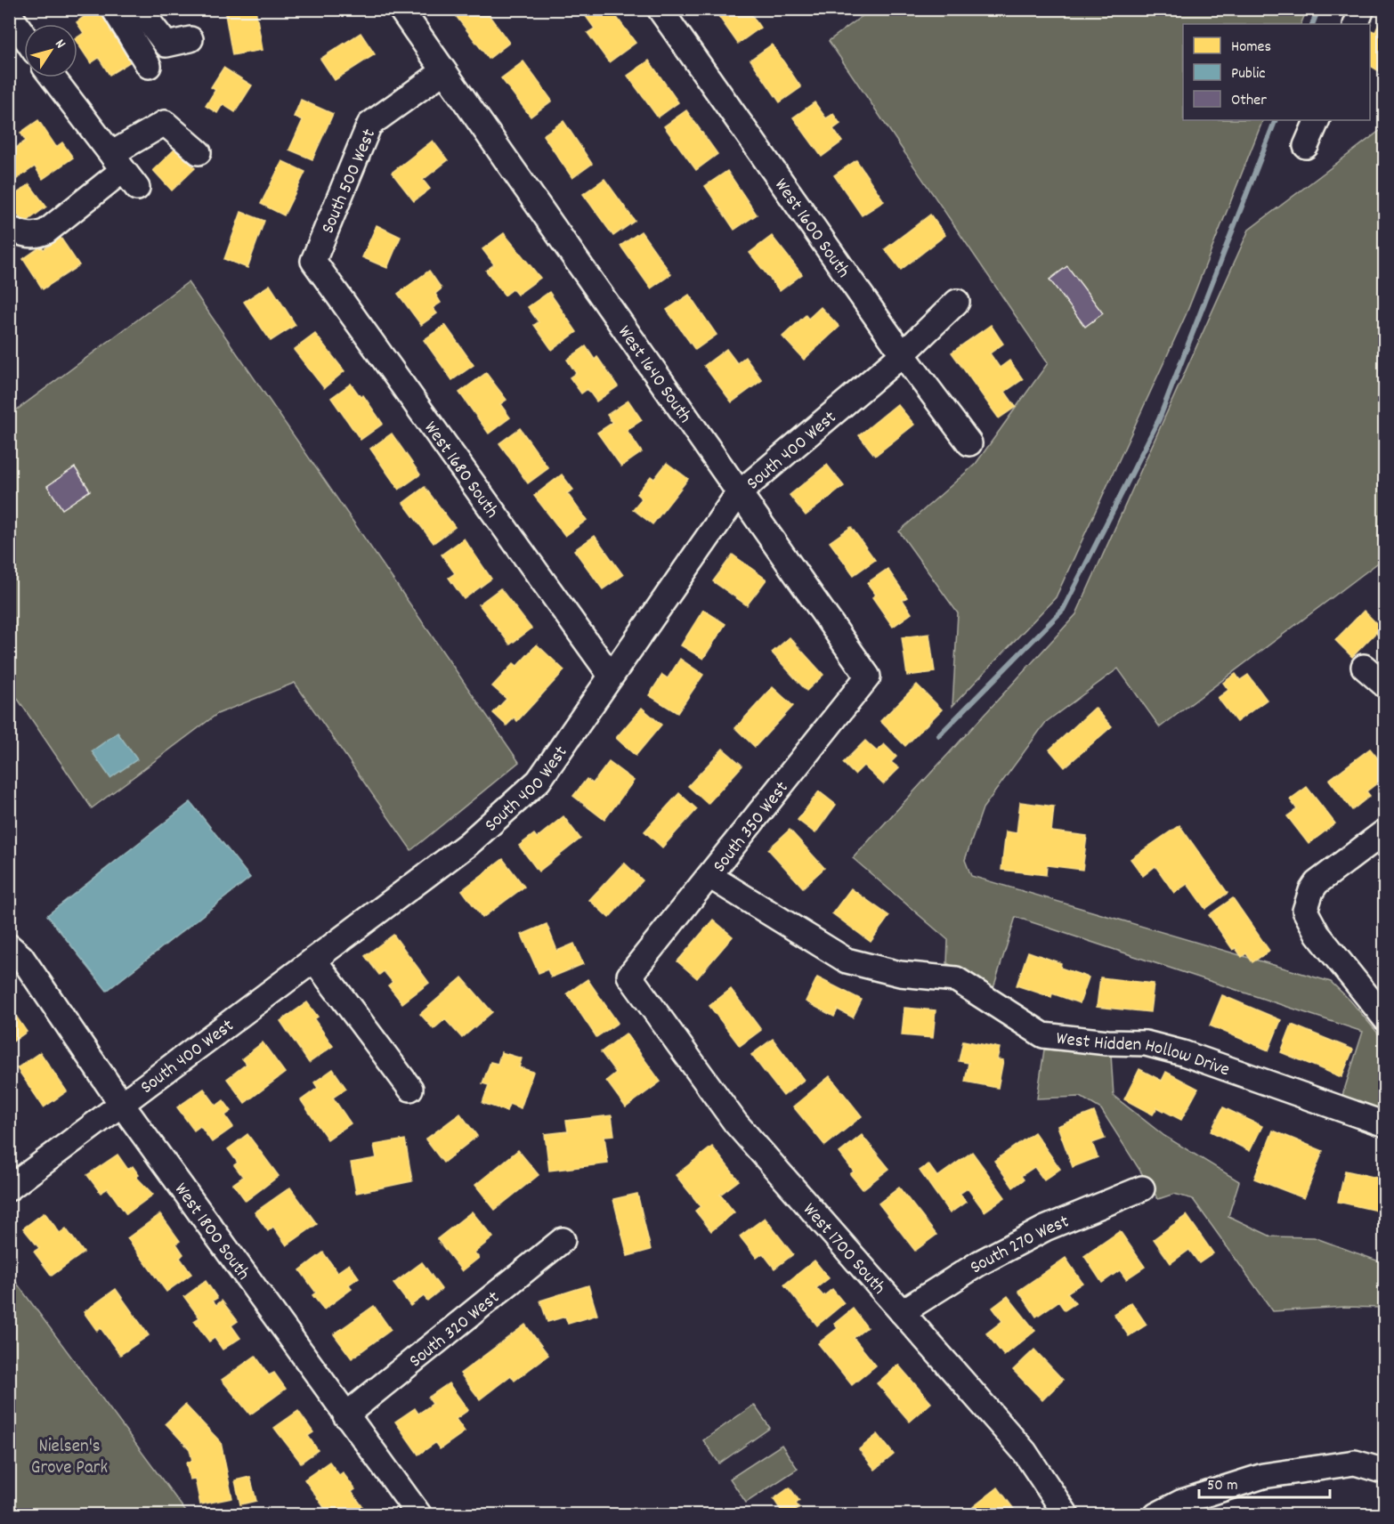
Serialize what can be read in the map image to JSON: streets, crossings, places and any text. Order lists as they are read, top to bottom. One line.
{"streets":{"street":["South 500 West","West 1600 South","West 1640 South","South 400 West","West 1680 South","South 350 West","West Hidden Hollow Drive","West 1800 South","South 270 West","West 1700 South","South 320 West"]},"crossings":[["South 500 West","West 1640 South"],["South 500 West","West 1680 South"],["West 1600 South","South 400 West"],["West 1640 South","South 400 West"],["West 1640 South","South 350 West"],["South 400 West","West 1680 South"],["South 400 West","West 1800 South"],["South 350 West","West Hidden Hollow Drive"],["South 350 West","West 1700 South"],["West 1800 South","South 320 West"],["South 270 West","West 1700 South"]],"parks":["Nielsen's Grove Park"],"legend":["Homes","Public","Other"],"scale_bar":"50 m","north":"top right"}
